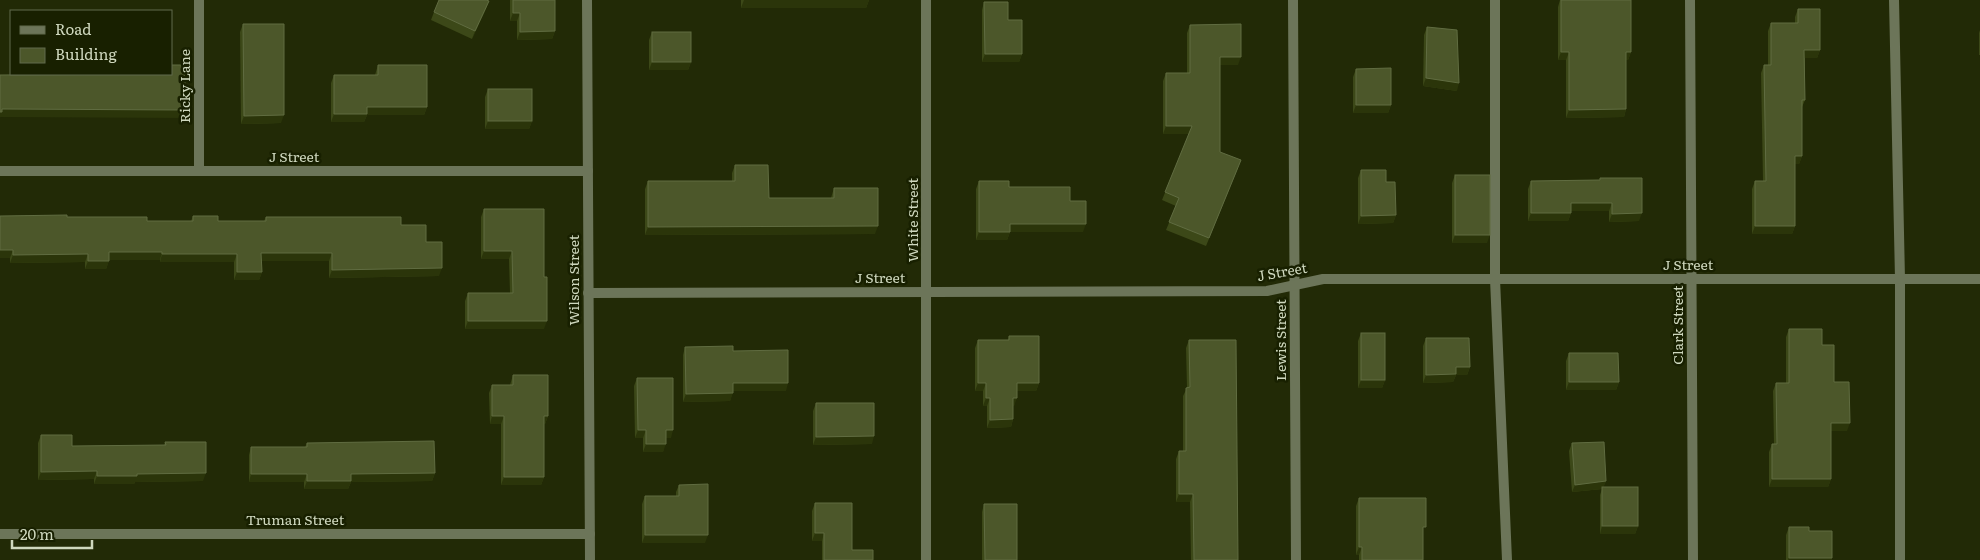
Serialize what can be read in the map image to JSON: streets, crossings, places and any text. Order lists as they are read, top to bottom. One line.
{"streets":{"street":["Ricky Lane","J Street","White Street","Wilson Street","Clark Street","Lewis Street","Truman Street"]},"crossings":[["Ricky Lane","J Street"],["J Street","White Street"],["J Street","Wilson Street"],["J Street","Clark Street"],["J Street","Lewis Street"],["Wilson Street","Truman Street"]],"legend":["Road","Building"],"scale_bar":"20 m"}
